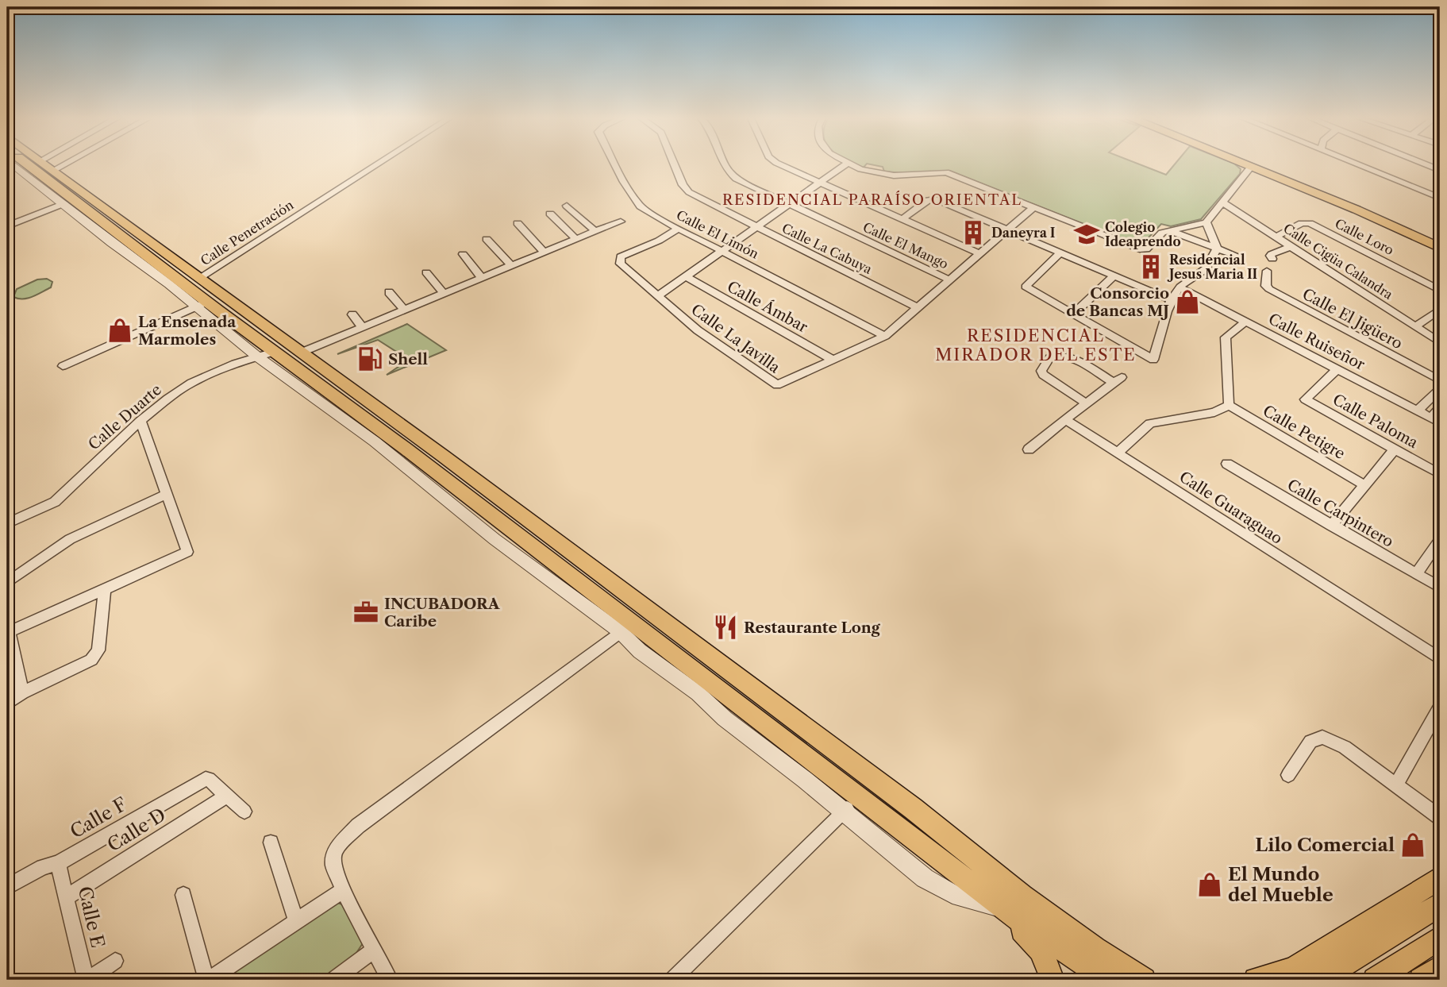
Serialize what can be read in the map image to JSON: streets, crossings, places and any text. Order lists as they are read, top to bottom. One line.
{"streets":{"street":["Calle Penetración","Calle El Limón","Calle Loro","Calle El Mango","Calle La Cabuya","Calle Cigüa Calandra","Calle Ámbar","Calle El Jigüero","Calle La Javilla","Calle Ruiseñor","Calle Duarte","Calle Paloma","Calle Petigre","Calle Guaraguao","Calle Carpintero","Calle F","Calle D","Calle E"]},"crossings":[["Calle El Limón","Calle La Javilla"],["Calle Loro","Calle Cigüa Calandra"],["Calle El Mango","Calle La Javilla"],["Calle La Cabuya","Calle La Javilla"],["Calle Ámbar","Calle La Javilla"],["Calle Ruiseñor","Calle Paloma"],["Calle F","Calle D"],["Calle F","Calle E"],["Calle D","Calle E"]],"districts":["RESIDENCIAL PARAÍSO ORIENTAL","RESIDENCIAL MIRADOR DEL ESTE"],"places":{"building":["Daneyra I","Residencial Jesus Maria II"],"school or university":["Colegio Ideaprendo"],"shop":["Consorcio de Bancas MJ","La Ensenada Marmoles","Lilo Comercial","El Mundo del Mueble"],"fuel station":["Shell"],"office":["INCUBADORA Caribe"],"restaurant":["Restaurante Long"]}}
